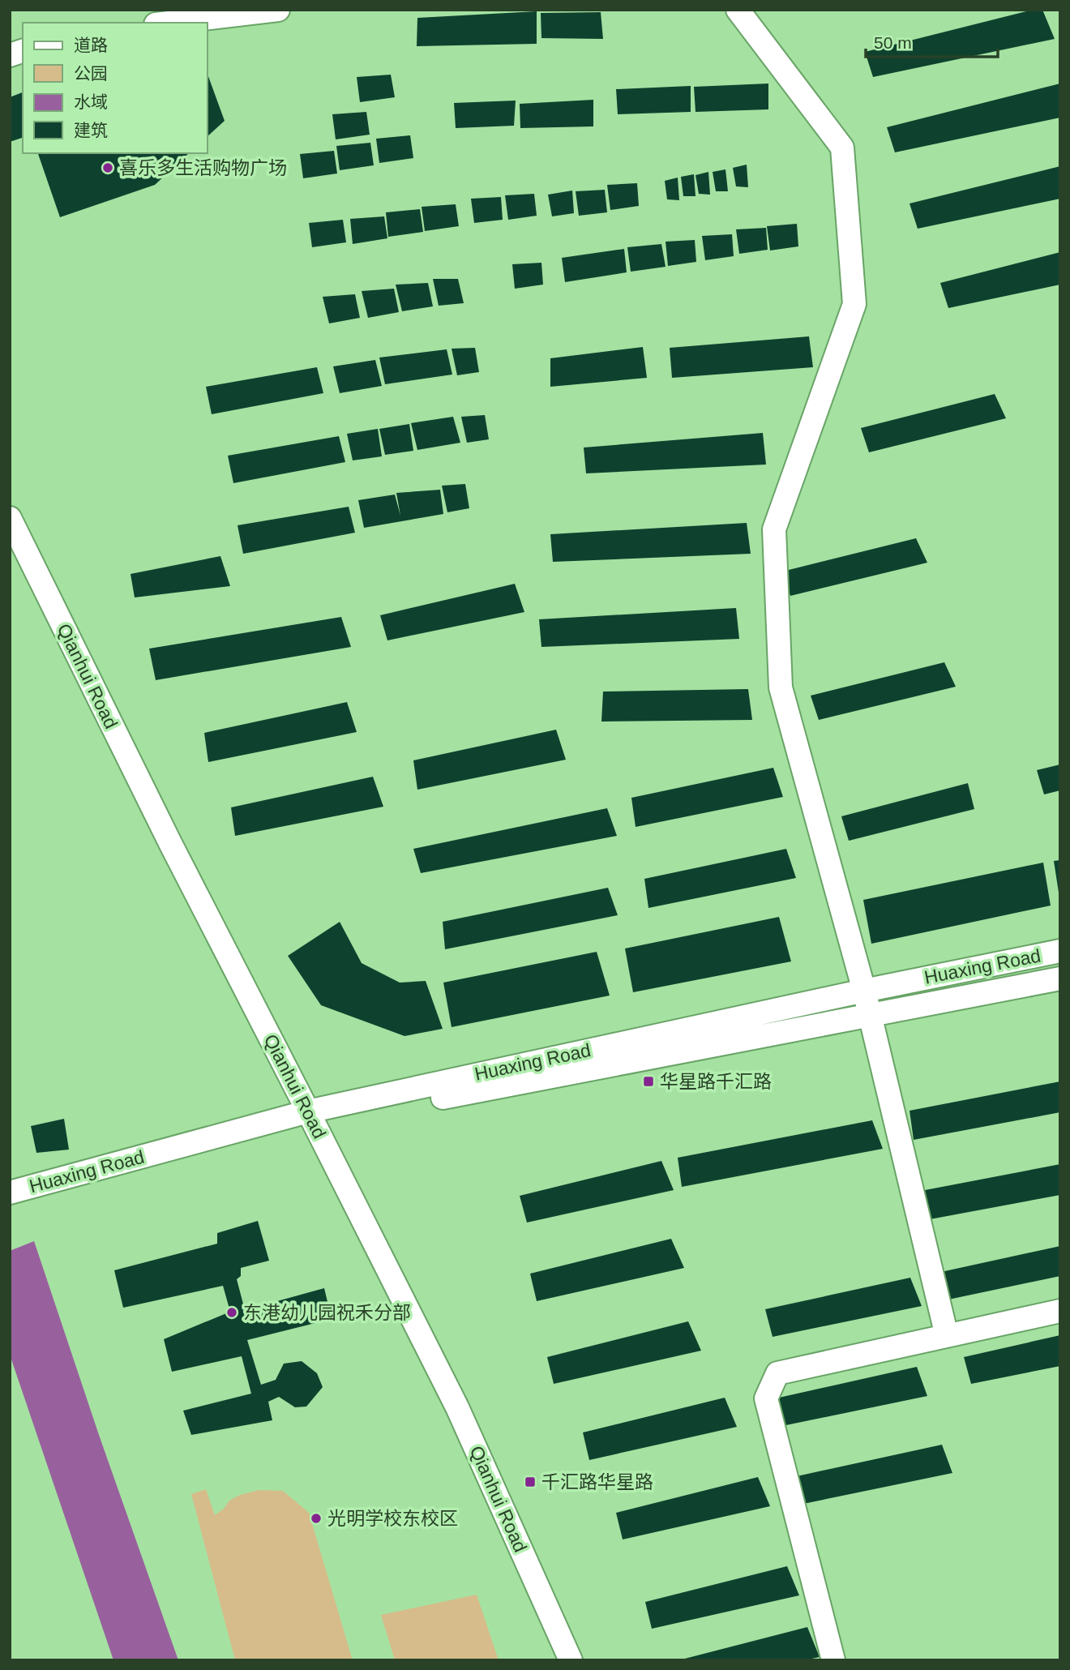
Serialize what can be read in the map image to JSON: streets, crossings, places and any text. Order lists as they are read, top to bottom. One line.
{"streets":{"street":["Qianhui Road","Huaxing Road"]},"crossings":[["Qianhui Road","Huaxing Road"]],"places":{"other":["喜乐多生活购物广场","东港幼儿园祝禾分部","光明学校东校区"],"transit":["华星路千汇路","千汇路华星路"]},"legend":["道路","公园","水域","建筑"],"scale_bar":"50 m"}
